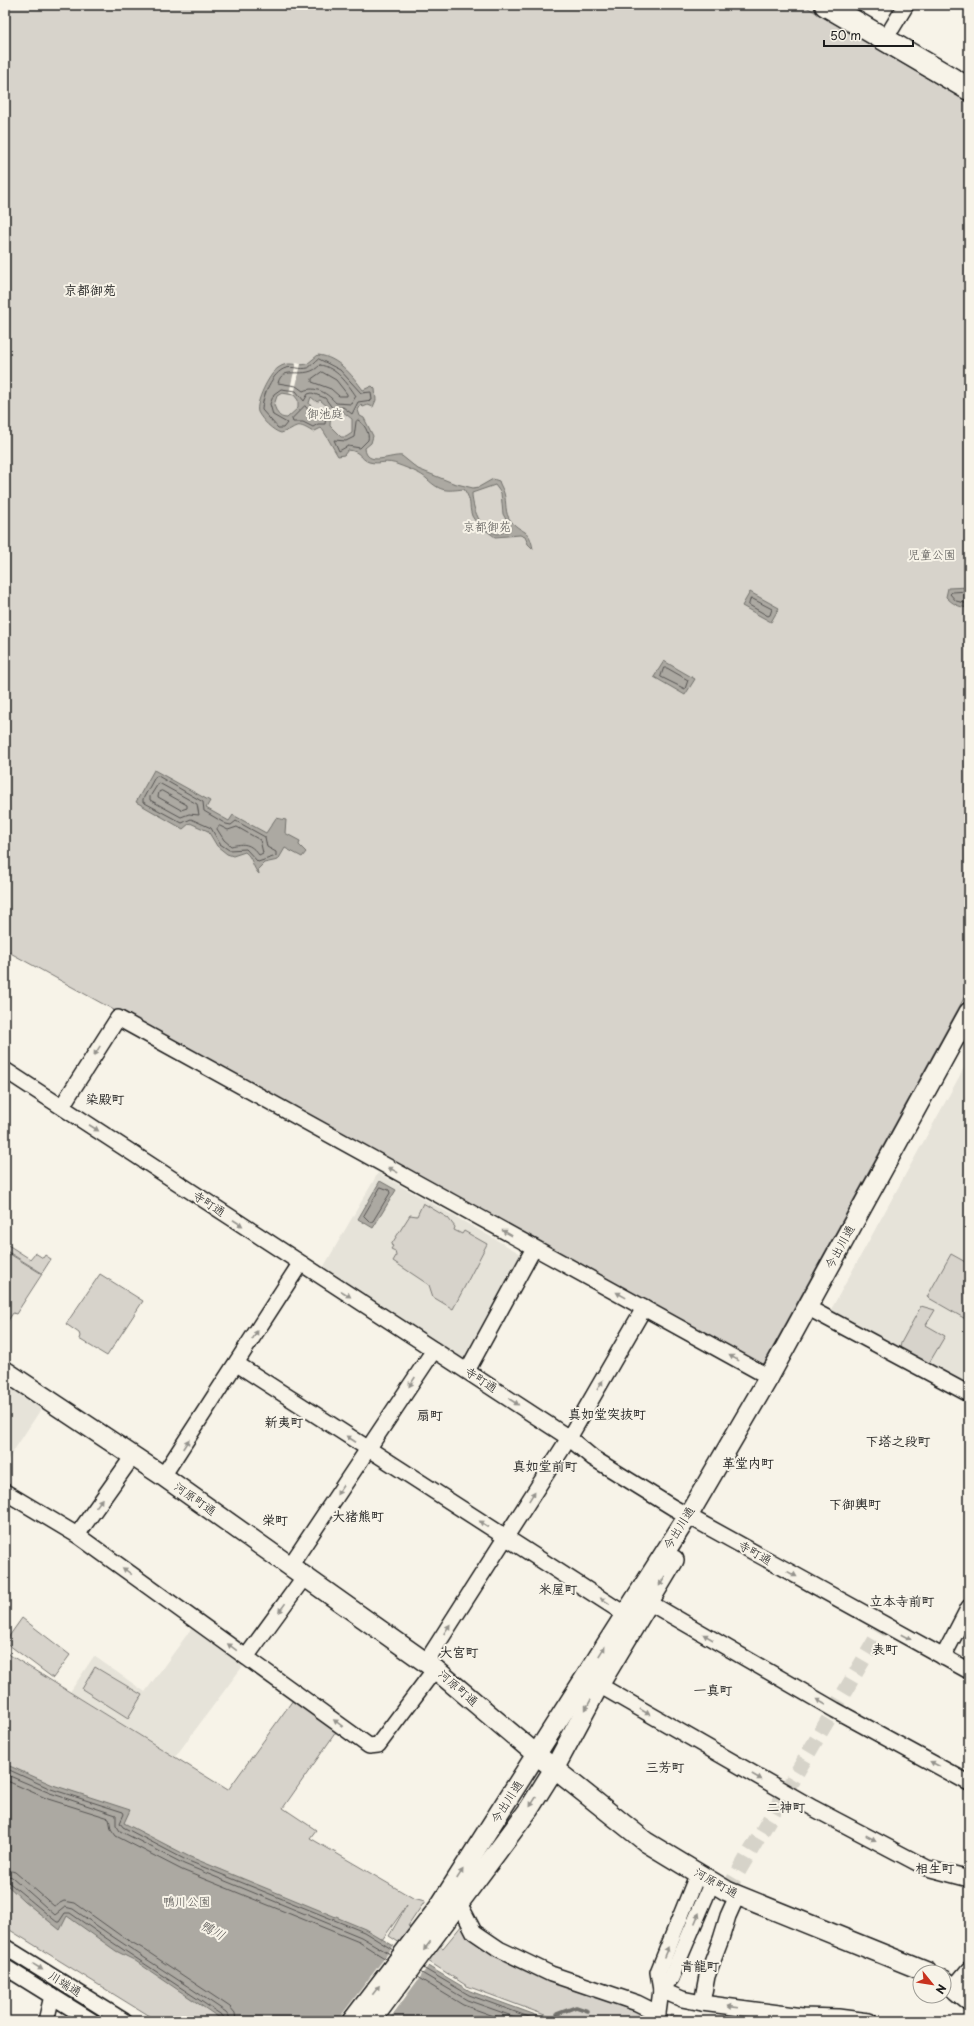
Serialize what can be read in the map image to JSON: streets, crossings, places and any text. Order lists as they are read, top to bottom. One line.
{"streets":{"main road":["今出川通","河原町通"],"street":["寺町通","川端通"]},"crossings":[["寺町通","今出川通"],["今出川通","河原町通"]],"districts":["京都御苑","染殿町","真如堂突抜町","扇町","新夷町","下塔之段町","革堂内町","真如堂前町","下御輿町","大猪熊町","栄町","米屋町","立本寺前町","表町","大宮町","一真町","三芳町","二神町","相生町","青龍町"],"water":["鴨川"],"parks":["御池庭","京都御苑","児童公園","鴨川公園"],"scale_bar":"50 m","north":"bottom right"}
